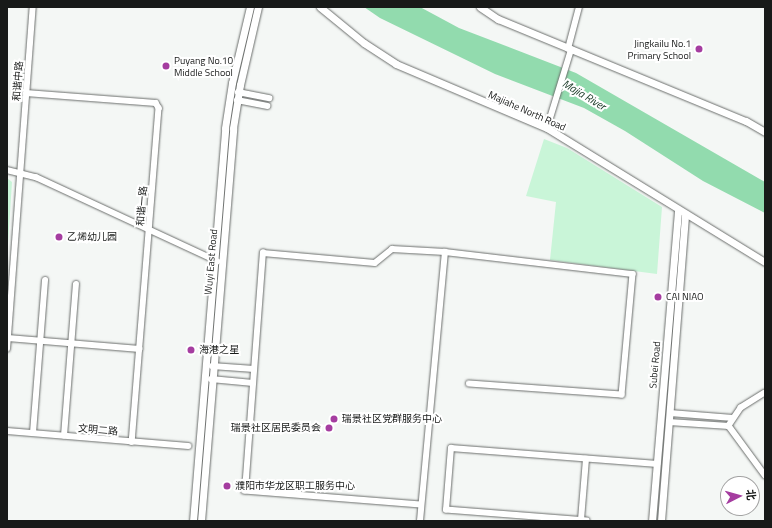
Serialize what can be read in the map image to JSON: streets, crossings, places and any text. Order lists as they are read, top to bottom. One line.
{"streets":{"street":["和谐中路","Majiahe North Road","和谐一路","Wuyi East Road","Subei Road","文明二路"]},"crossings":[["和谐中路","和谐一路"],["Majiahe North Road","Subei Road"],["和谐一路","文明二路"]],"water":["Majia River"],"places":["Jingkailu No.1 Primary School","Puyang No.10 Middle School","乙烯幼儿园","CAI NIAO","海港之星","瑞景社区党群服务中心","瑞景社区居民委员会","濮阳市华龙区职工服务中心"],"north":"right"}
